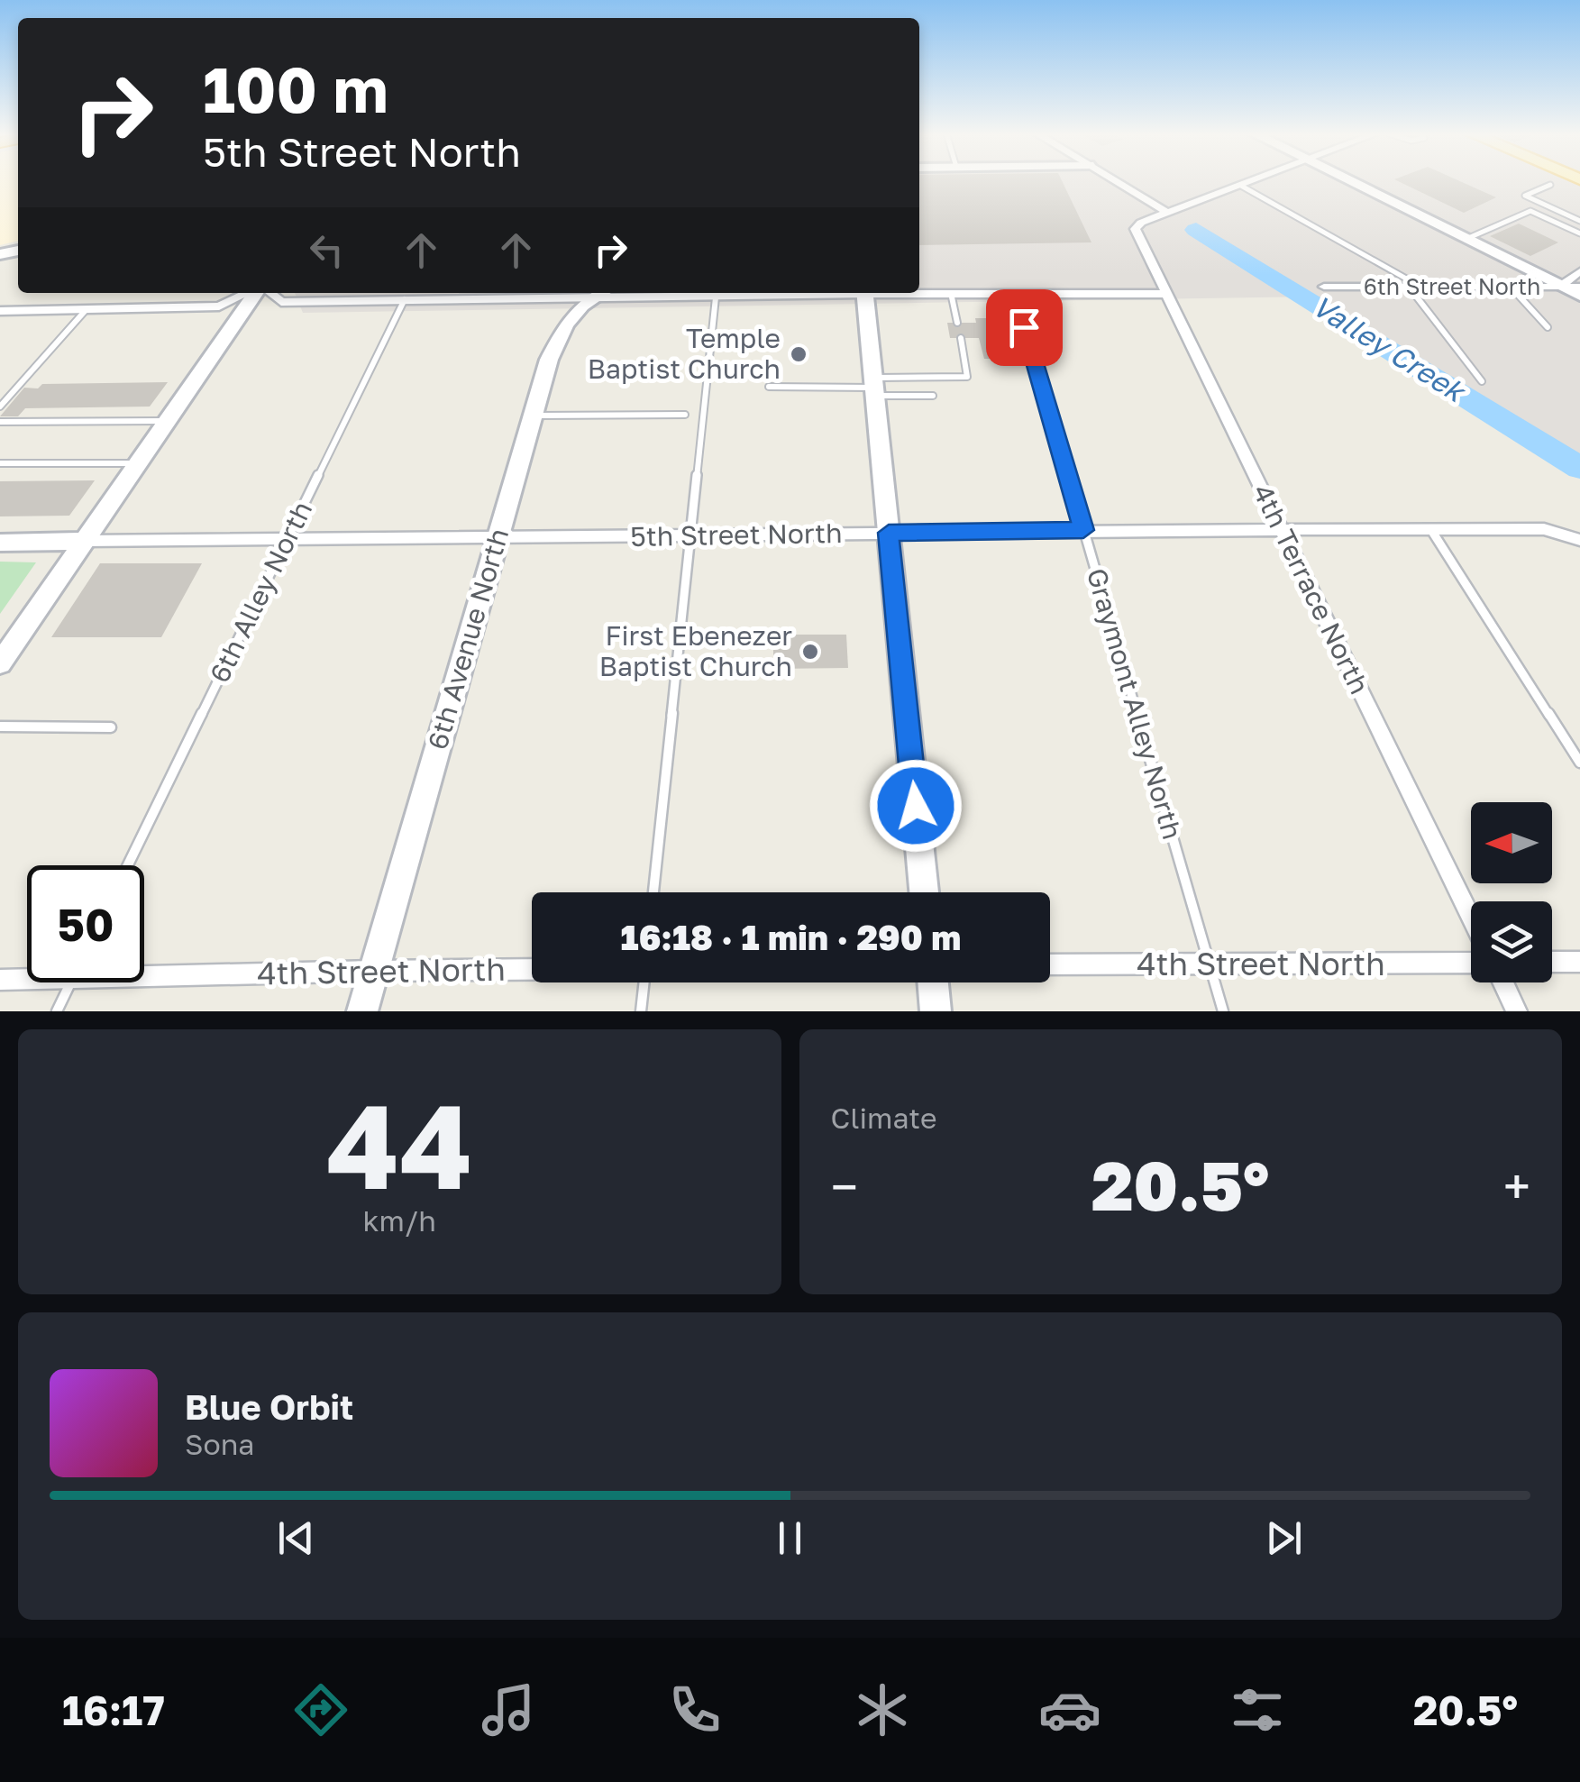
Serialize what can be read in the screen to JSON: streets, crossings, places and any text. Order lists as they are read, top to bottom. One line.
{"streets":{"street":["6th Street North","5th Street North","4th Terrace North","6th Avenue North","4th Street North"],"lane":["6th Alley North","Graymont Alley North"]},"crossings":[["5th Street North","4th Terrace North"],["5th Street North","6th Alley North"],["5th Street North","6th Avenue North"],["5th Street North","Graymont Alley North"],["6th Avenue North","4th Street North"],["Graymont Alley North","4th Street North"]],"water":["Valley Creek"],"places":["Temple Baptist Church","First Ebenezer Baptist Church"],"north":"left","page":{"turn":["100 m","5th Street North"],"limit":"50","trip":"16:18 · 1 min · 290 m","tile":[["44","km/h"],"Climate"],"heat":["−","20.5°","+"],"song":["Blue Orbit","Sona"],"tabs":["16:17","20.5°"]}}
